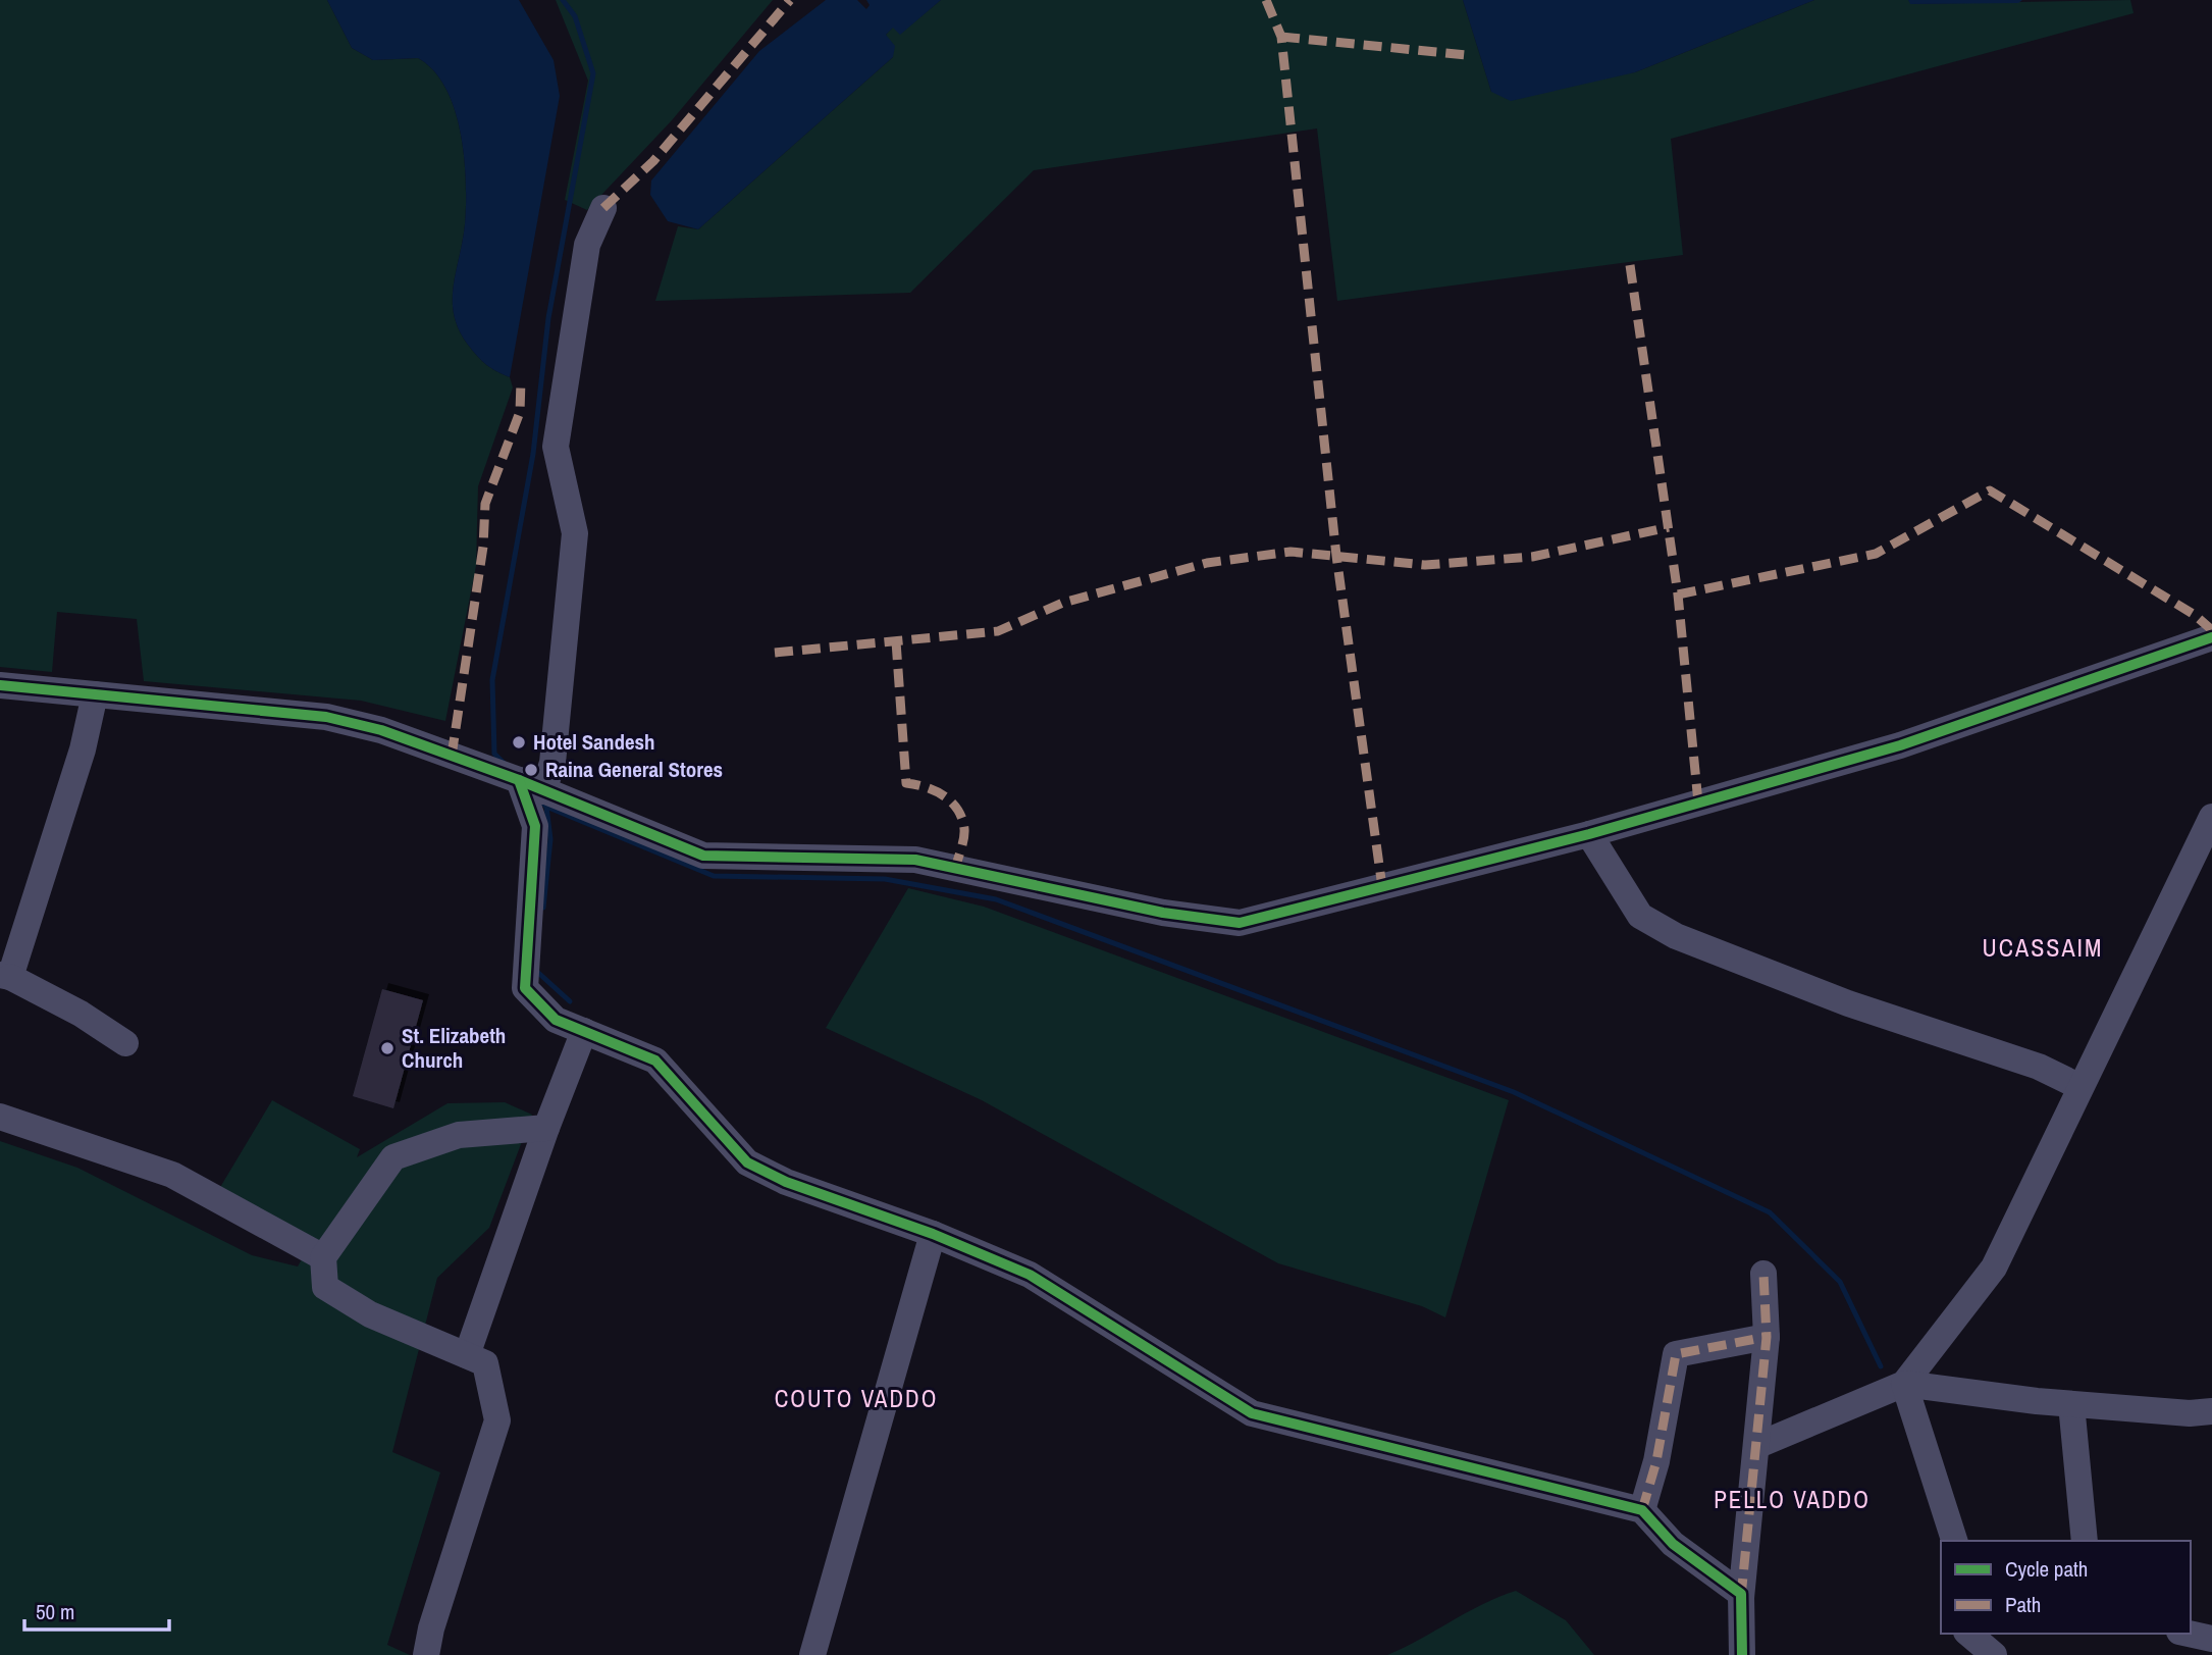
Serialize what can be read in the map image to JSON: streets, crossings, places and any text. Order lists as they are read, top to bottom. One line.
{"districts":["UCASSAIM","COUTO VADDO","PELLO VADDO"],"places":["Hotel Sandesh","Raina General Stores","St. Elizabeth Church"],"legend":["Cycle path","Path"],"scale_bar":"50 m"}
